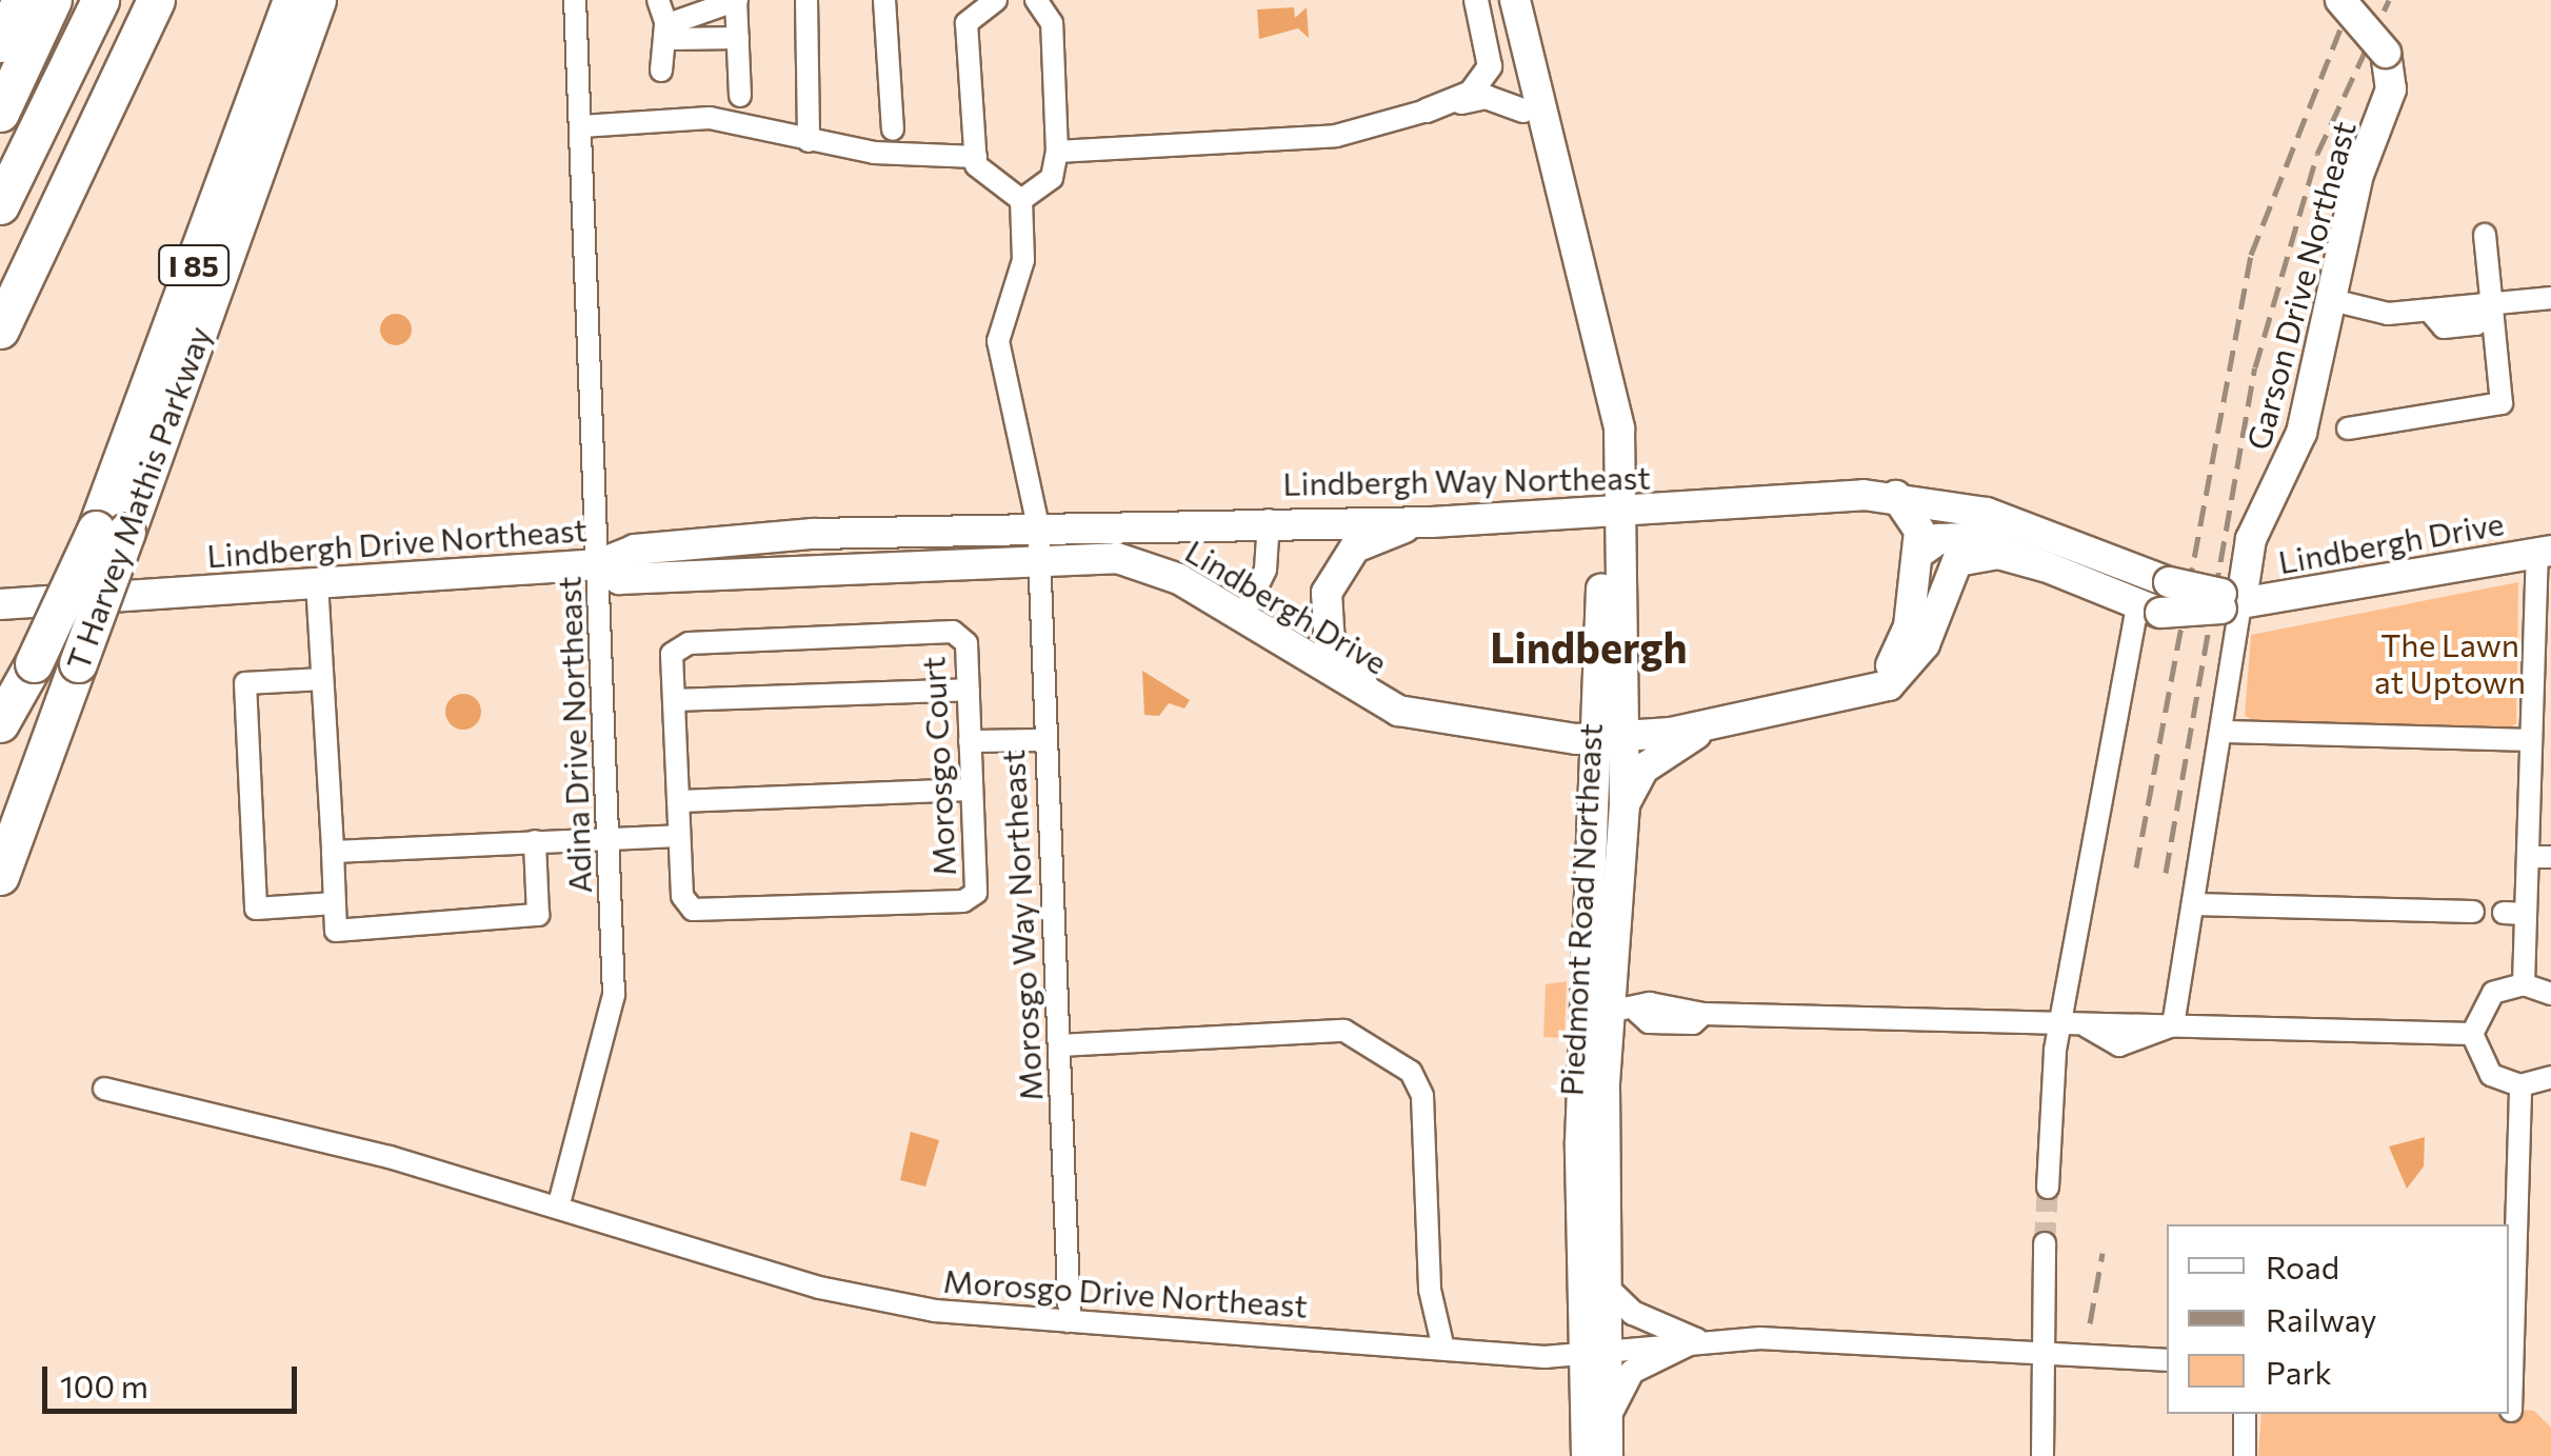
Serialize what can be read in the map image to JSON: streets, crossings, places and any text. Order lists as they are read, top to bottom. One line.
{"streets":{"highway":["I 85","T Harvey Mathis Parkway"],"main road":["Garson Drive Northeast","Lindbergh Way Northeast","Lindbergh Drive Northeast","Lindbergh Drive","Piedmont Road Northeast"],"street":["Adina Drive Northeast","Morosgo Court","Morosgo Way Northeast","Morosgo Drive Northeast"]},"crossings":[["I 85","T Harvey Mathis Parkway"],["Garson Drive Northeast","Lindbergh Drive"],["Lindbergh Way Northeast","Lindbergh Drive Northeast"],["Lindbergh Way Northeast","Lindbergh Drive"],["Lindbergh Way Northeast","Piedmont Road Northeast"],["Lindbergh Way Northeast","Morosgo Way Northeast"],["Lindbergh Drive Northeast","Lindbergh Drive"],["Lindbergh Drive Northeast","Adina Drive Northeast"],["Lindbergh Drive Northeast","Morosgo Way Northeast"],["Lindbergh Drive","Adina Drive Northeast"],["Lindbergh Drive","Piedmont Road Northeast"],["Lindbergh Drive","Morosgo Way Northeast"],["Adina Drive Northeast","Morosgo Drive Northeast"],["Piedmont Road Northeast","Morosgo Drive Northeast"],["Morosgo Way Northeast","Morosgo Drive Northeast"]],"districts":["Lindbergh"],"parks":["The Lawn at Uptown"],"legend":["Road","Railway","Park"],"scale_bar":"100 m"}
